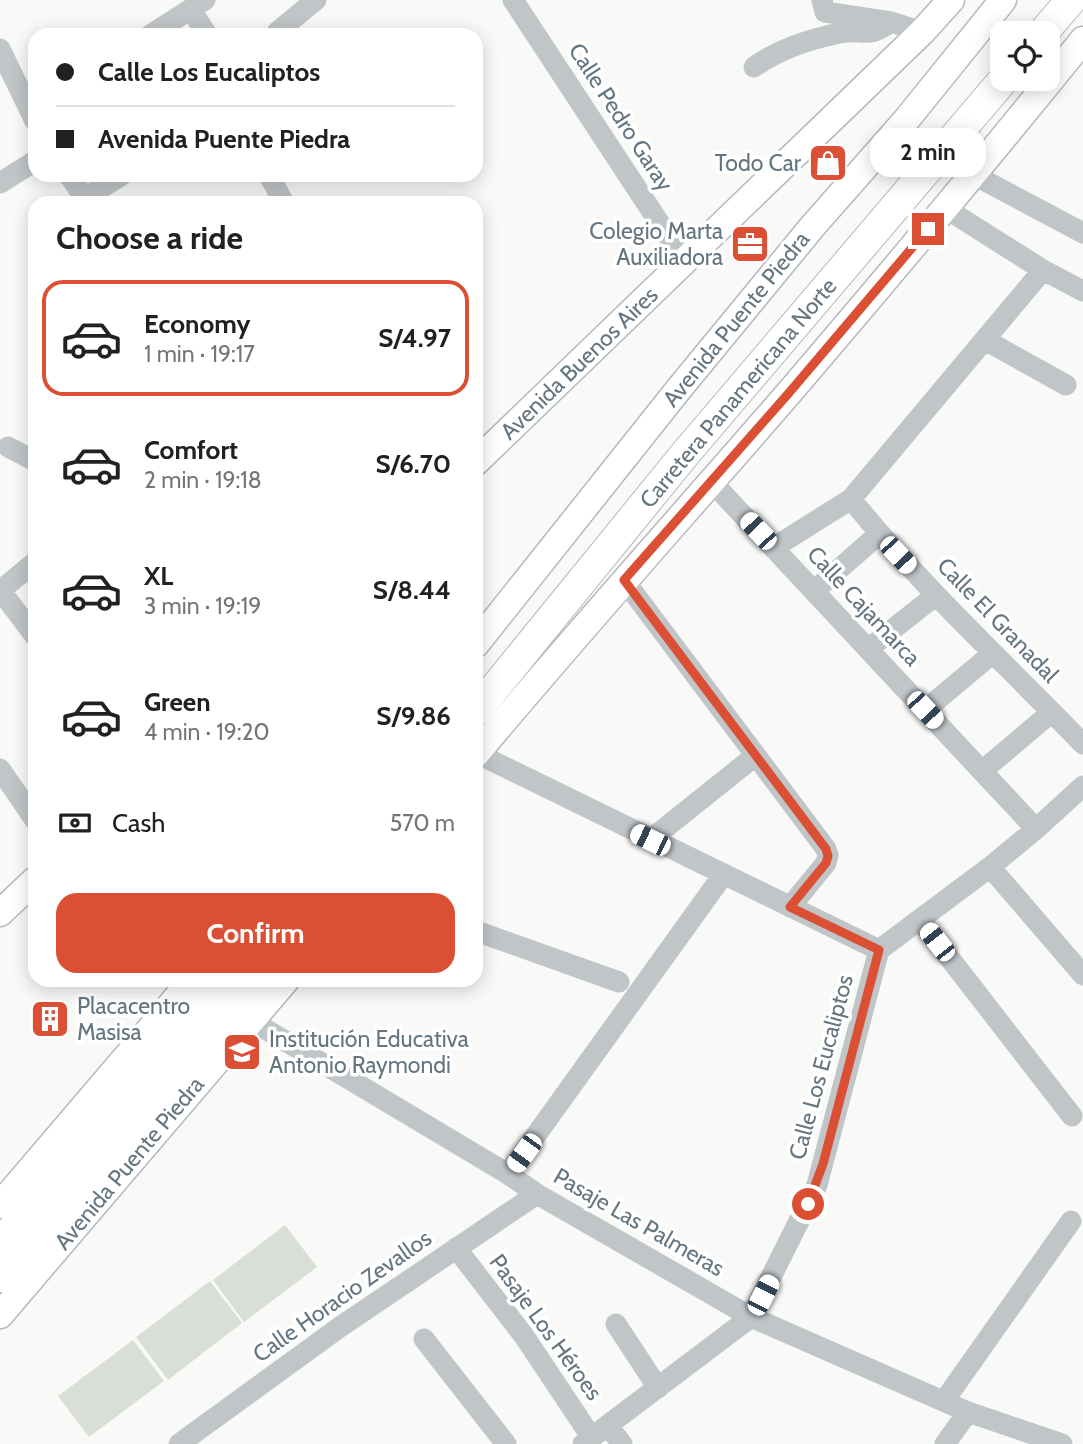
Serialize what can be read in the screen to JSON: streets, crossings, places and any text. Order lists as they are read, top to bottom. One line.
{"streets":{"highway":["Carretera Panamericana Norte"],"main road":["Avenida Puente Piedra","Avenida Buenos Aires"],"street":["Calle Pedro Garay","Calle Cajamarca","Calle El Granadal","Calle Los Eucaliptos","Pasaje Las Palmeras","Calle Horacio Zevallos","Pasaje Los Héroes"]},"crossings":[["Calle Pedro Garay","Avenida Buenos Aires"],["Avenida Puente Piedra","Pasaje Las Palmeras"],["Calle Los Eucaliptos","Pasaje Las Palmeras"],["Calle Los Eucaliptos","Pasaje Los Héroes"],["Pasaje Las Palmeras","Calle Horacio Zevallos"],["Calle Horacio Zevallos","Pasaje Los Héroes"]],"places":{"shop":["Todo Car"],"office":["Colegio Marta Auxiliadora"],"building":["Placacentro Masisa"],"school or university":["Institución Educativa Antonio Raymondi"]},"page":{"banner":["Calle Los Eucaliptos","Avenida Puente Piedra"],"bubble":"2 min","heading":"Choose a ride","list":[{"name":"Economy","note":"1 min · 19:17","value":"S/4.97"},{"name":"Comfort","note":"2 min · 19:18","value":"S/6.70"},{"name":"XL","note":"3 min · 19:19","value":"S/8.44"},{"name":"Green","note":"4 min · 19:20","value":"S/9.86"}],"pay":["Cash","570 m"],"buttons":"Confirm"}}
